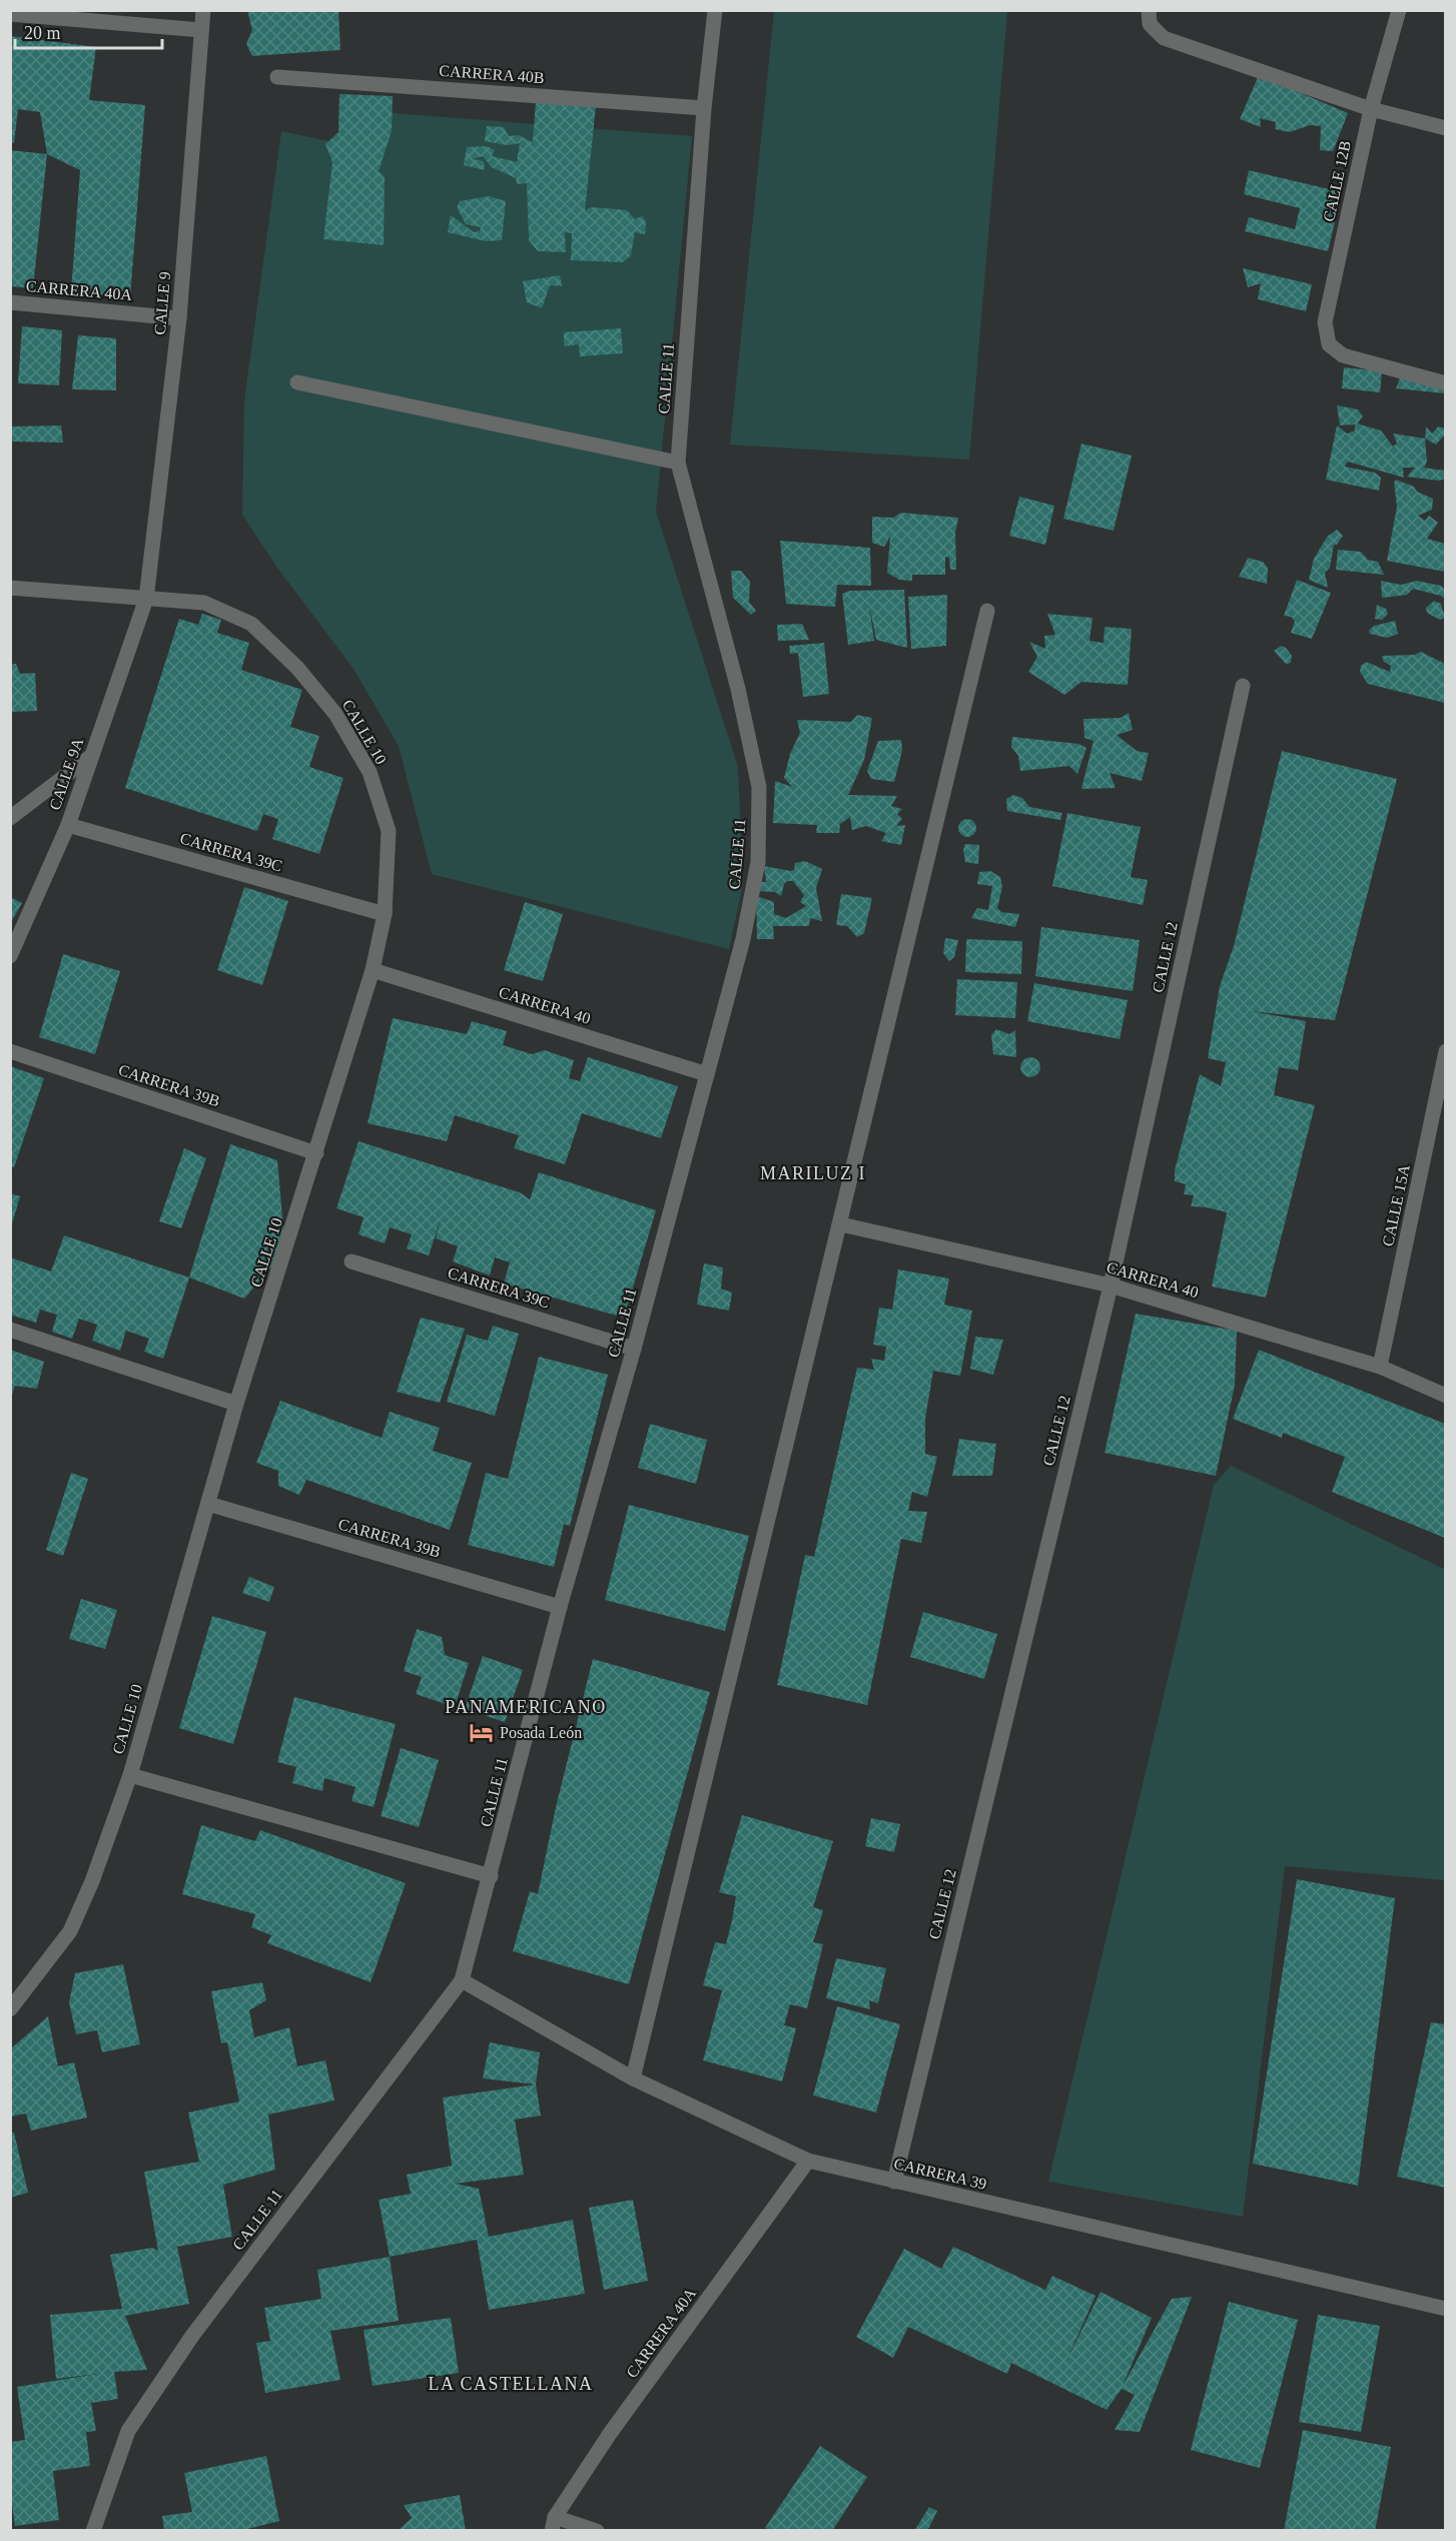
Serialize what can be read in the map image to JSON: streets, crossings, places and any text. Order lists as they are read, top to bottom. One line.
{"streets":{"street":["CARRERA 40B","CALLE 12B","CARRERA 40A","CALLE 9","CALLE 11","CALLE 10","CALLE 9A","CARRERA 39C","CALLE 12","CARRERA 40","CARRERA 39B","CALLE 15A","CARRERA 39"]},"crossings":[["CARRERA 40B","CALLE 11"],["CARRERA 40A","CALLE 9"],["CARRERA 40A","CARRERA 39"],["CALLE 9","CALLE 10"],["CALLE 9","CALLE 9A"],["CALLE 11","CARRERA 39C"],["CALLE 11","CARRERA 40"],["CALLE 11","CARRERA 39B"],["CALLE 11","CARRERA 39"],["CALLE 10","CALLE 9A"],["CALLE 10","CARRERA 39C"],["CALLE 10","CARRERA 40"],["CALLE 10","CARRERA 39B"],["CALLE 9A","CARRERA 39C"],["CALLE 12","CARRERA 40"],["CALLE 12","CARRERA 39"],["CARRERA 40","CALLE 15A"]],"districts":["MARILUZ I","PANAMERICANO","LA CASTELLANA"],"places":{"hotel":["Posada León"]},"scale_bar":"20 m"}
